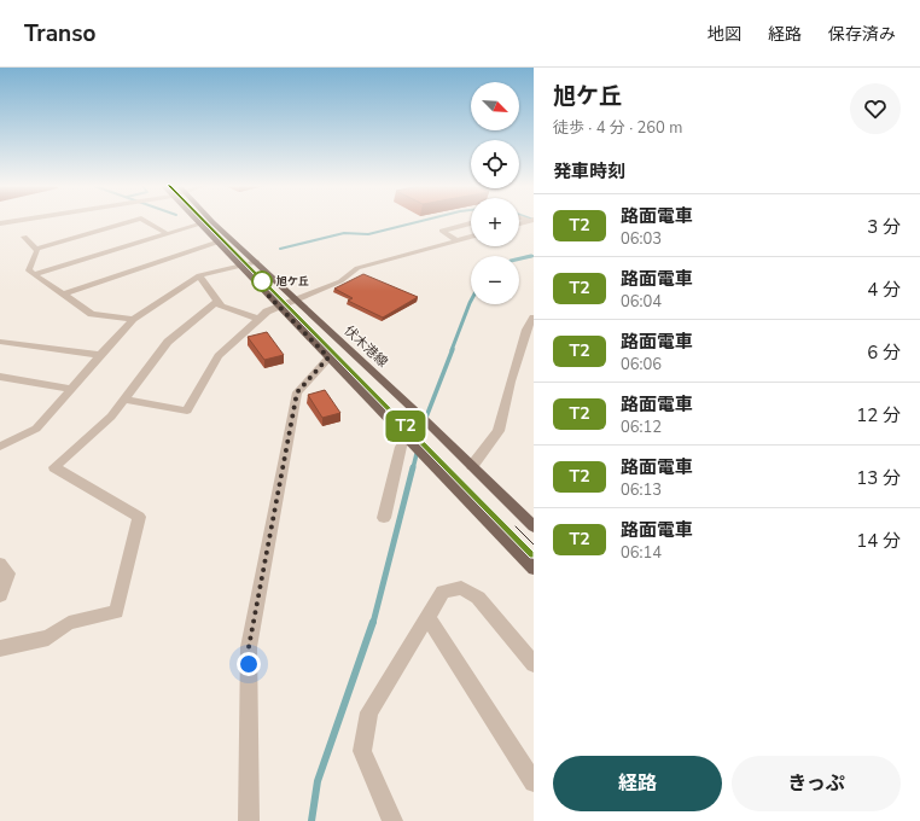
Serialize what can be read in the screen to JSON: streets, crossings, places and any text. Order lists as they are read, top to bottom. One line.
{"streets":{"main road":["伏木港線"]},"places":["旭ケ丘"],"lines":["tram line T2"],"north":"bottom right","page":{"header":"Transo","nav":["地図","経路","保存済み"],"on_map":"T2","heading":[["旭ケ丘","徒歩 · 4 分 · 260 m"],"発車時刻"],"map_buttons":["+","−"],"list":[{"mark":"T2","name":"路面電車","note":"06:03","value":"3 分"},{"mark":"T2","name":"路面電車","note":"06:04","value":"4 分"},{"mark":"T2","name":"路面電車","note":"06:06","value":"6 分"},{"mark":"T2","name":"路面電車","note":"06:12","value":"12 分"},{"mark":"T2","name":"路面電車","note":"06:13","value":"13 分"},{"mark":"T2","name":"路面電車","note":"06:14","value":"14 分"}],"buttons":["経路","きっぷ"]}}
